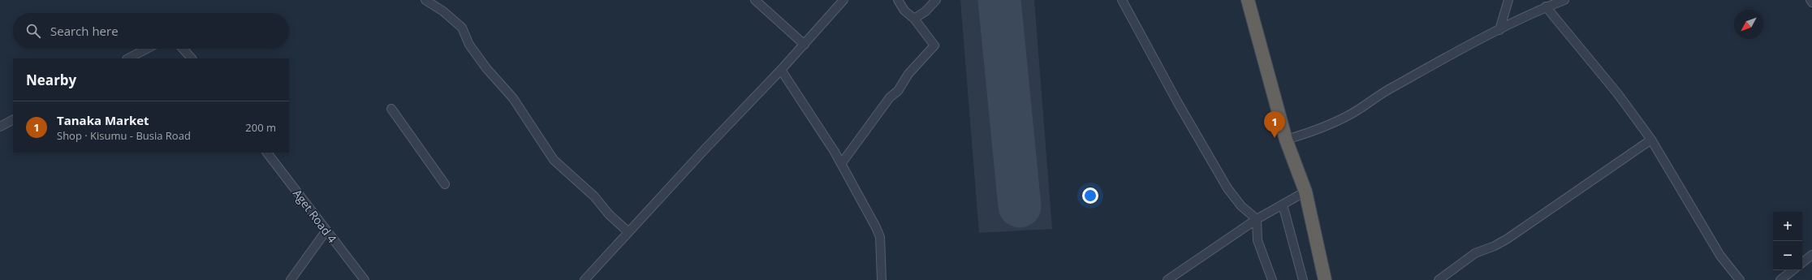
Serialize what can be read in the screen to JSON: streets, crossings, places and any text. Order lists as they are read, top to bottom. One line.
{"streets":{"street":["Aget Road 4"]},"north":"bottom left","page":{"search":"Search here","heading":"Nearby","list":[{"mark":"1","name":"Tanaka Market","note":"Shop · Kisumu - Busia Road","value":"200 m"}],"pins":"1","map_buttons":["+","−"]}}
